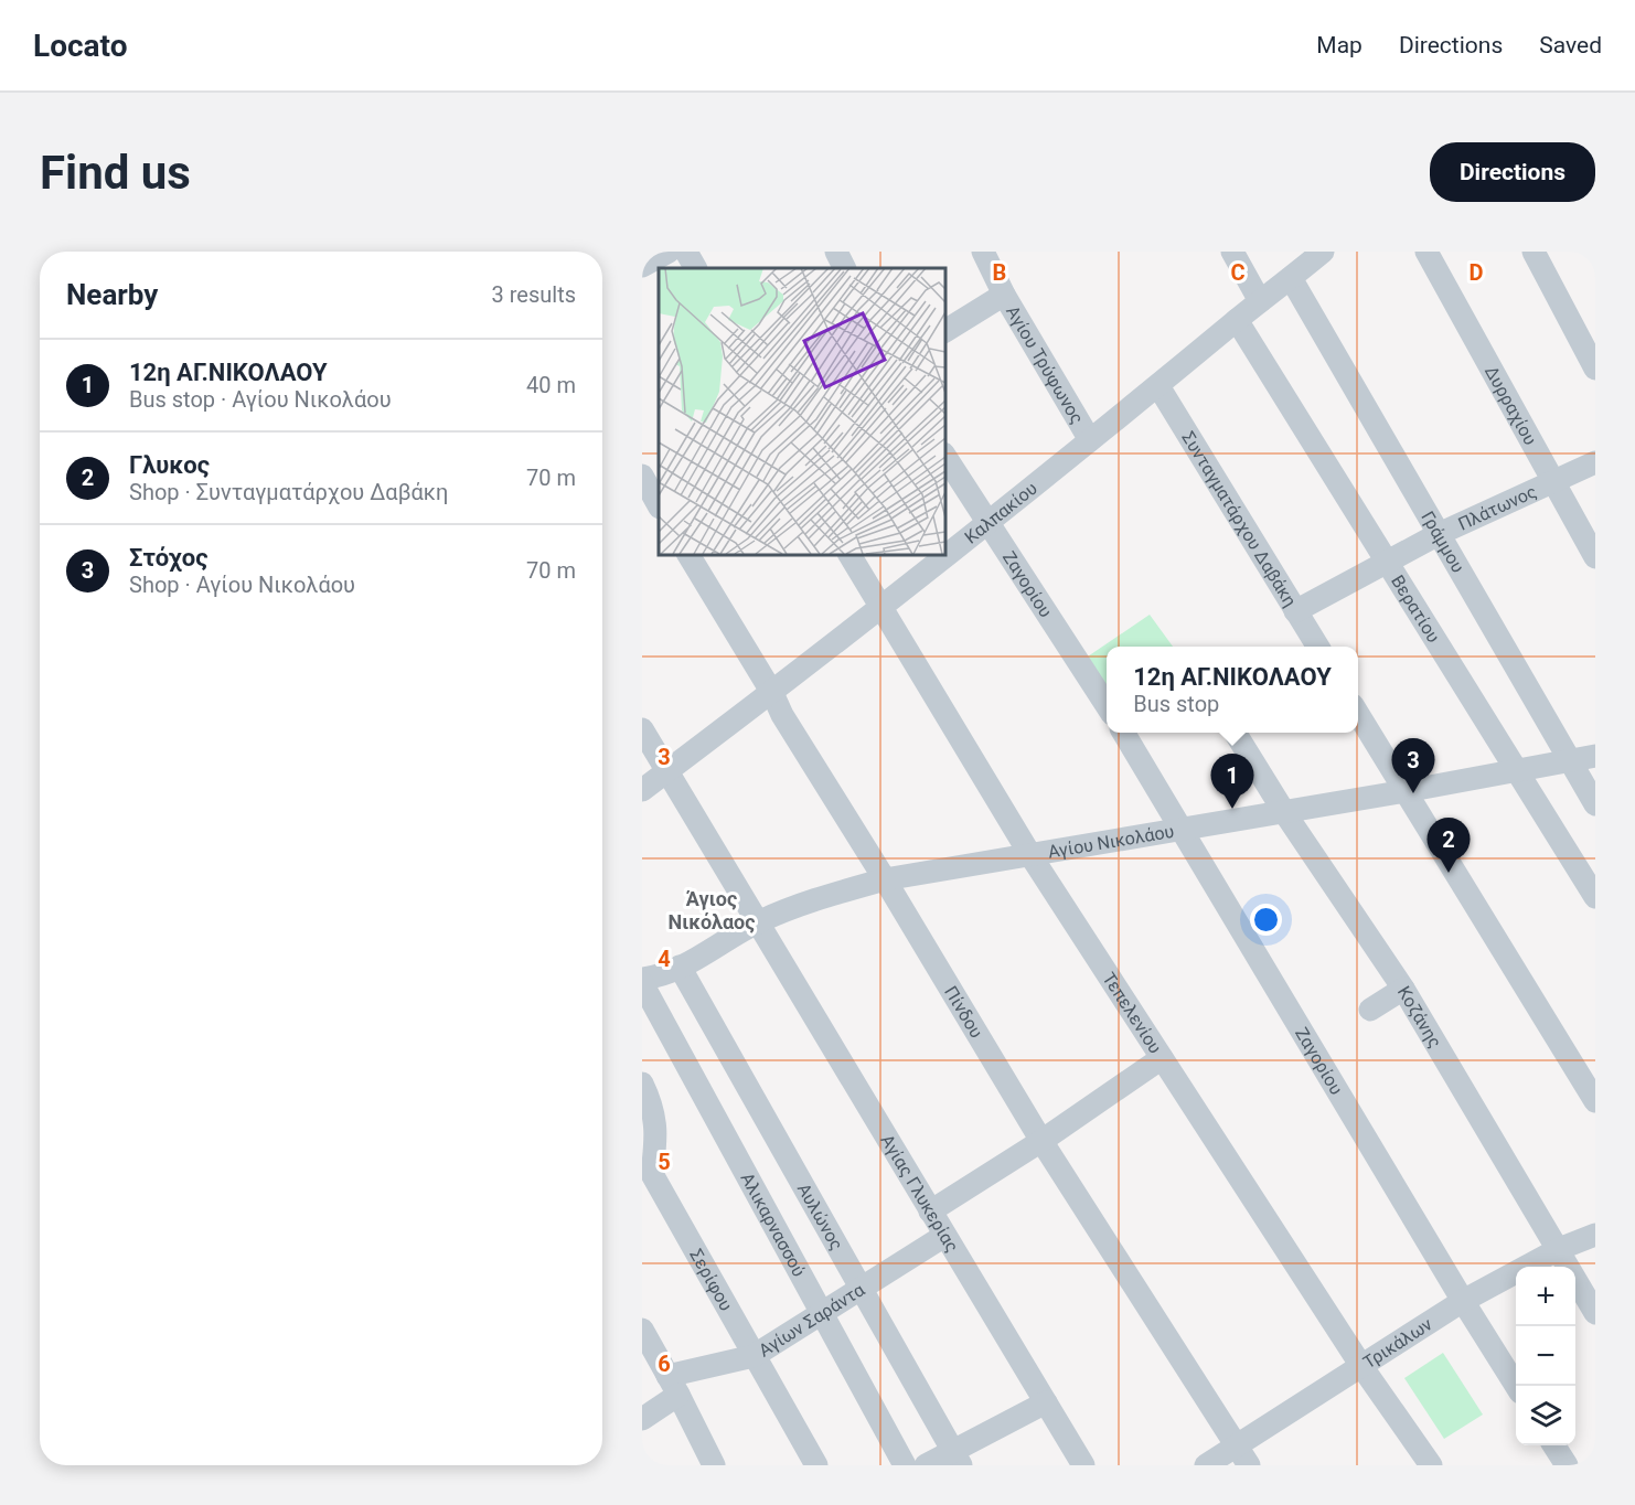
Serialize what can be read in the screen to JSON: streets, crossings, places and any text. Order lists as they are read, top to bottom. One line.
{"streets":{"street":["Αγίου Τρύφωνος","Δυρραχίου","Πλάτωνος","Καλπακίου","Συνταγματάρχου Δαβάκη","Γράμμου","Ζαγορίου","Βερατίου","Αγίου Νικολάου","Πίνδου","Τεπελενίου","Κοζάνης","Αγίας Γλυκερίας","Αυλώνος","Αλικαρνασσού","Σερίφου","Αγίων Σαράντα","Τρικάλων"]},"crossings":[["Αγίου Τρύφωνος","Καλπακίου"],["Δυρραχίου","Πλάτωνος"],["Πλάτωνος","Συνταγματάρχου Δαβάκη"],["Πλάτωνος","Γράμμου"],["Πλάτωνος","Βερατίου"],["Καλπακίου","Συνταγματάρχου Δαβάκη"],["Καλπακίου","Γράμμου"],["Καλπακίου","Ζαγορίου"],["Καλπακίου","Βερατίου"],["Καλπακίου","Πίνδου"],["Καλπακίου","Τεπελενίου"],["Καλπακίου","Αγίας Γλυκερίας"],["Γράμμου","Αγίου Νικολάου"],["Ζαγορίου","Αγίου Νικολάου"],["Ζαγορίου","Τρικάλων"],["Βερατίου","Αγίου Νικολάου"],["Αγίου Νικολάου","Πίνδου"],["Αγίου Νικολάου","Τεπελενίου"],["Αγίου Νικολάου","Κοζάνης"],["Αγίου Νικολάου","Αγίας Γλυκερίας"],["Αγίου Νικολάου","Αυλώνος"],["Πίνδου","Τρικάλων"],["Τεπελενίου","Τρικάλων"],["Κοζάνης","Τρικάλων"],["Αγίας Γλυκερίας","Αγίων Σαράντα"],["Αυλώνος","Αγίων Σαράντα"],["Αλικαρνασσού","Αγίων Σαράντα"],["Σερίφου","Αγίων Σαράντα"]],"districts":["Άγιος Νικόλαος"],"page":{"header":"Locato","nav":["Map","Directions","Saved"],"buttons":"Directions","title":"Find us","heading":["Nearby","3 results"],"list":[{"mark":"1","name":"12η ΑΓ.ΝΙΚΟΛΑΟΥ","note":"Bus stop · Αγίου Νικολάου","value":"40 m"},{"mark":"2","name":"Γλυκος","note":"Shop · Συνταγματάρχου Δαβάκη","value":"70 m"},{"mark":"3","name":"Στόχος","note":"Shop · Αγίου Νικολάου","value":"70 m"}],"popup":["12η ΑΓ.ΝΙΚΟΛΑΟΥ","Bus stop"],"pins":["3","1","2"],"map_buttons":["+","−"]},"grid":{"columns":["B","C","D"],"rows":["3","4","5","6"]}}
